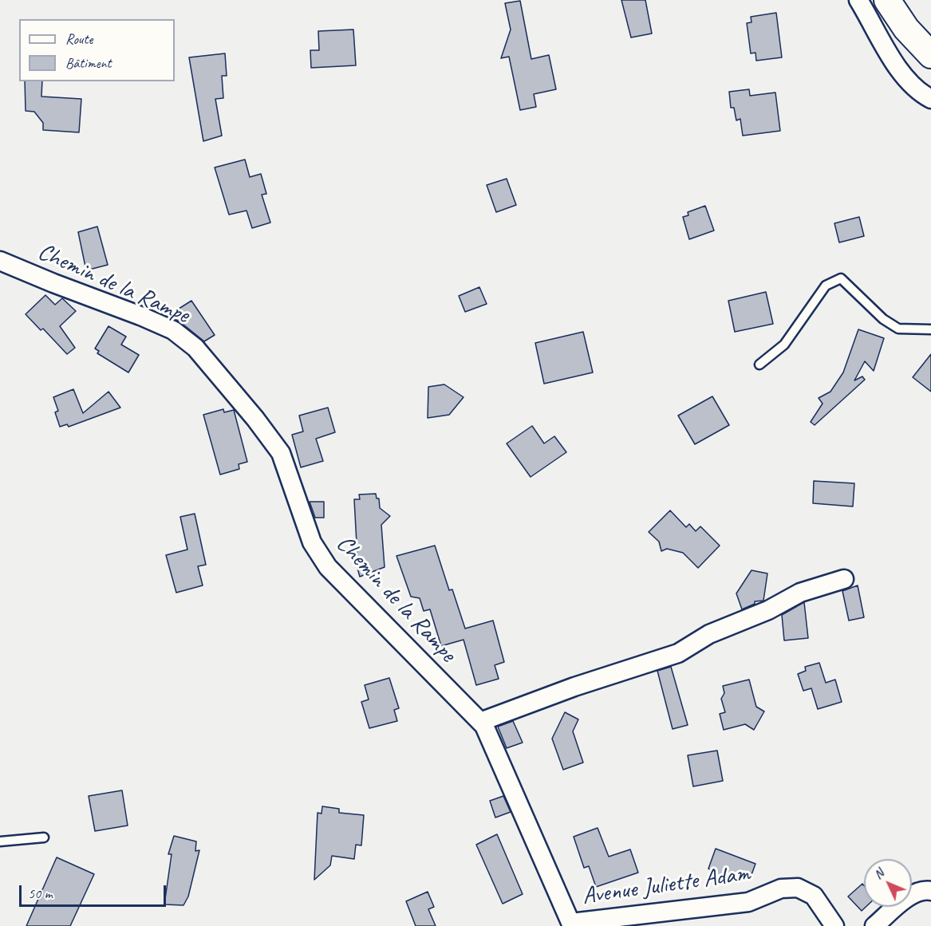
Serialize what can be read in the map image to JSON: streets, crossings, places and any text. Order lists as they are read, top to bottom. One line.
{"streets":{"street":["Chemin de la Rampe","Avenue Juliette Adam"]},"crossings":[["Chemin de la Rampe","Avenue Juliette Adam"]],"legend":["Route","Bâtiment"],"scale_bar":"50 m","north":"top left"}
